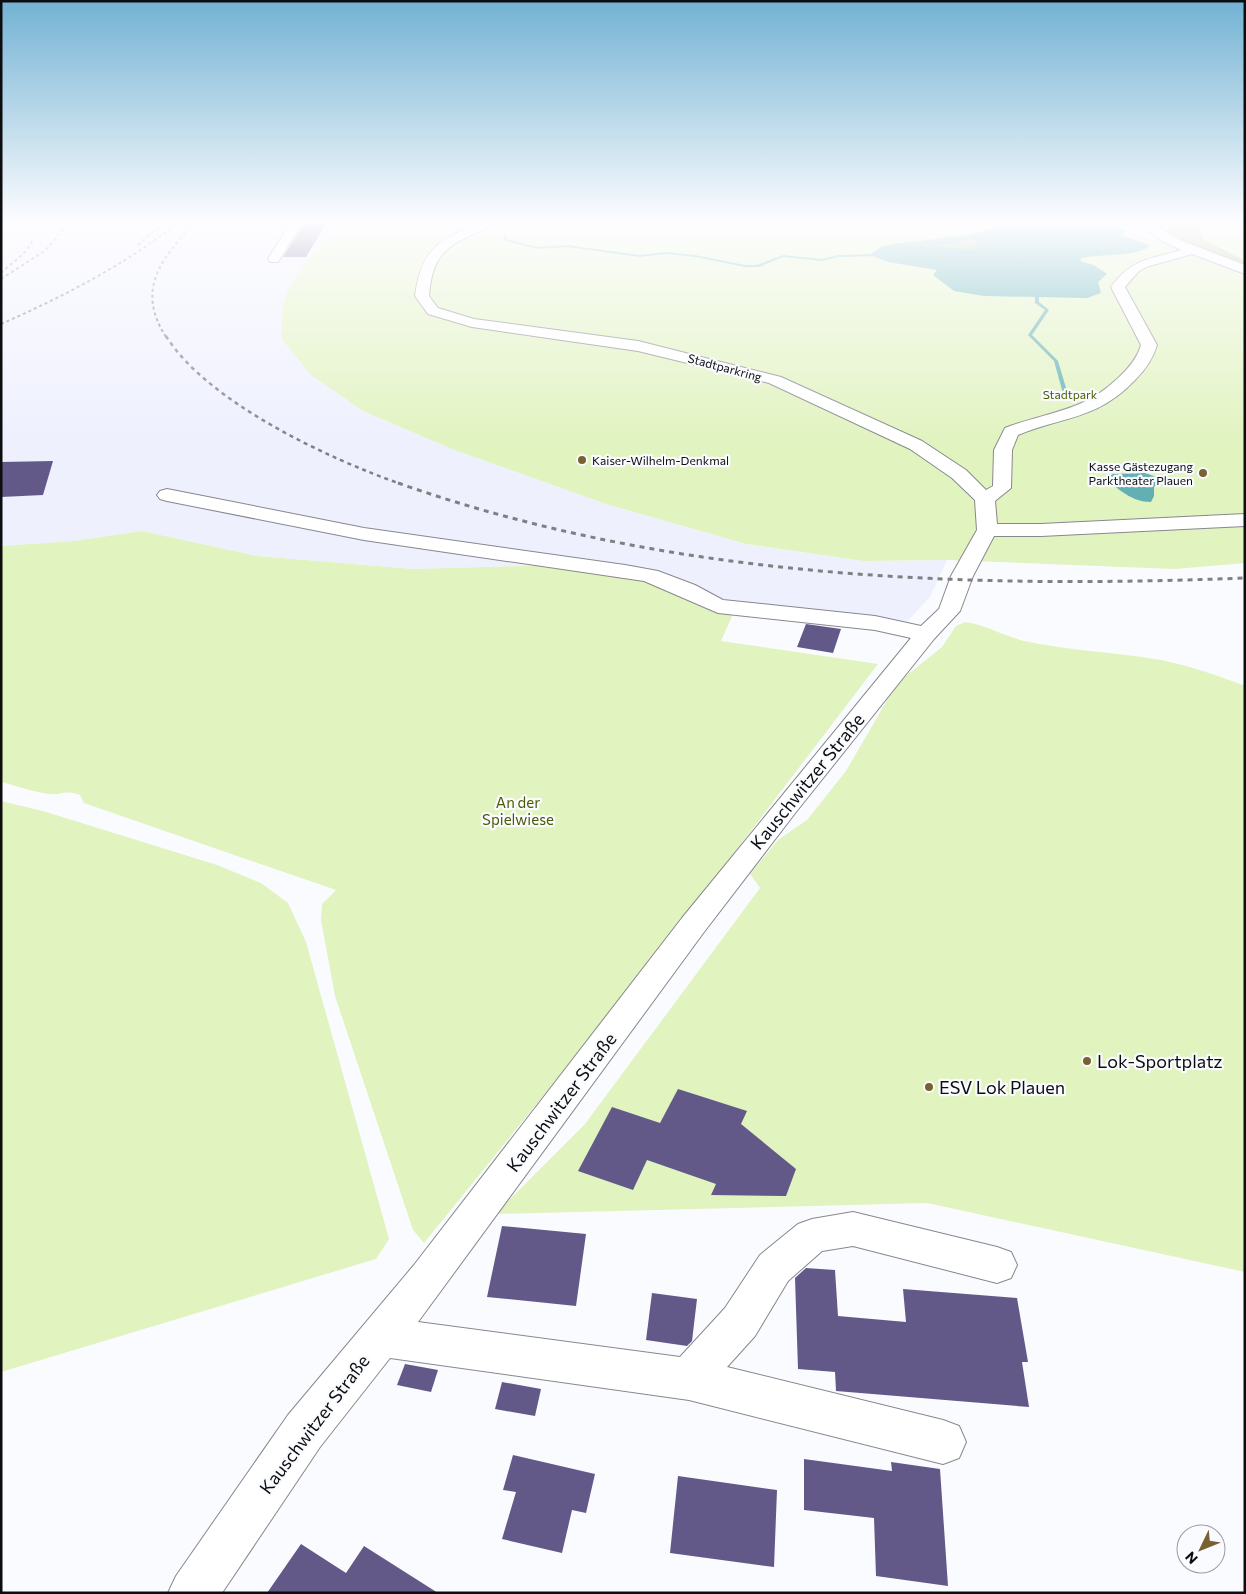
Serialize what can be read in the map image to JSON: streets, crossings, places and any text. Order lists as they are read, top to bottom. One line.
{"streets":{"street":["Stadtparkring","Kauschwitzer Straße"]},"parks":["Stadtpark","An der Spielwiese"],"places":["Kaiser-Wilhelm-Denkmal","Kasse Gästezugang Parktheater Plauen","Lok-Sportplatz","ESV Lok Plauen"],"north":"bottom left"}
